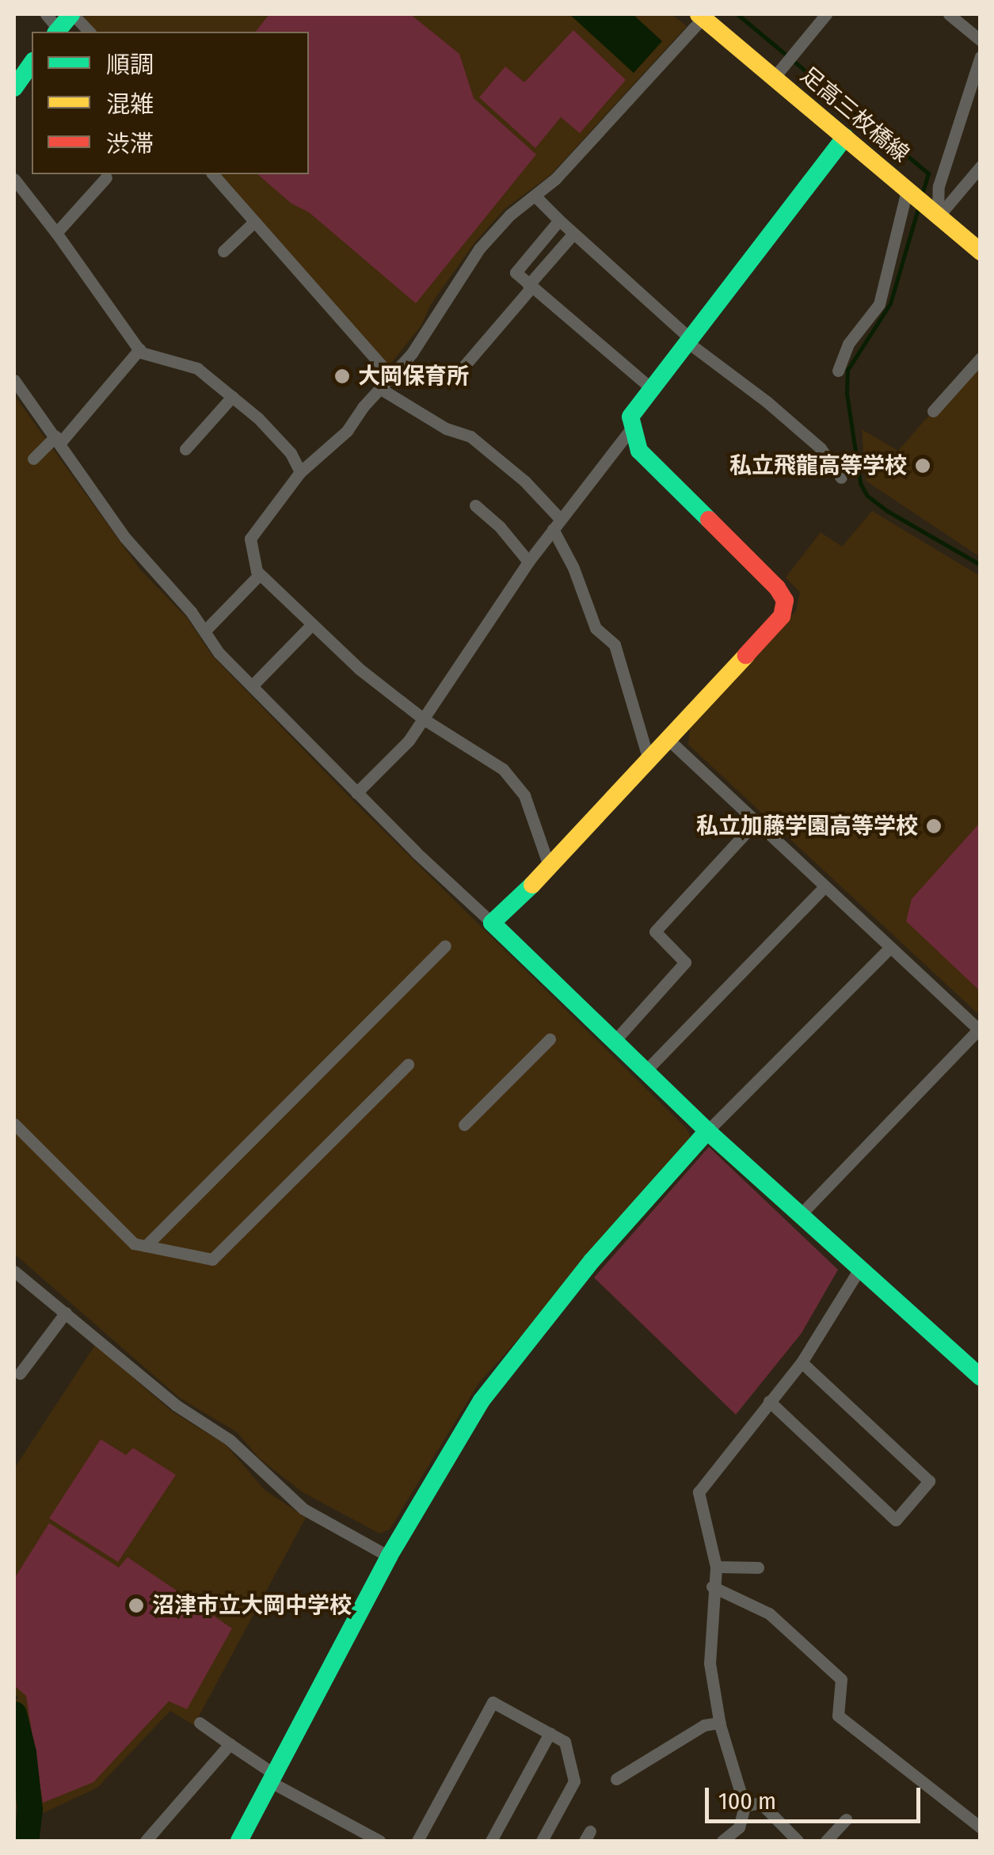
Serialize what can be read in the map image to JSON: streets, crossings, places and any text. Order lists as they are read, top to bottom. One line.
{"streets":{"street":["足高三枚橋線"]},"places":["大岡保育所","私立飛龍高等学校","私立加藤学園高等学校","沼津市立大岡中学校"],"legend":["順調","混雑","渋滞"],"scale_bar":"100 m"}
